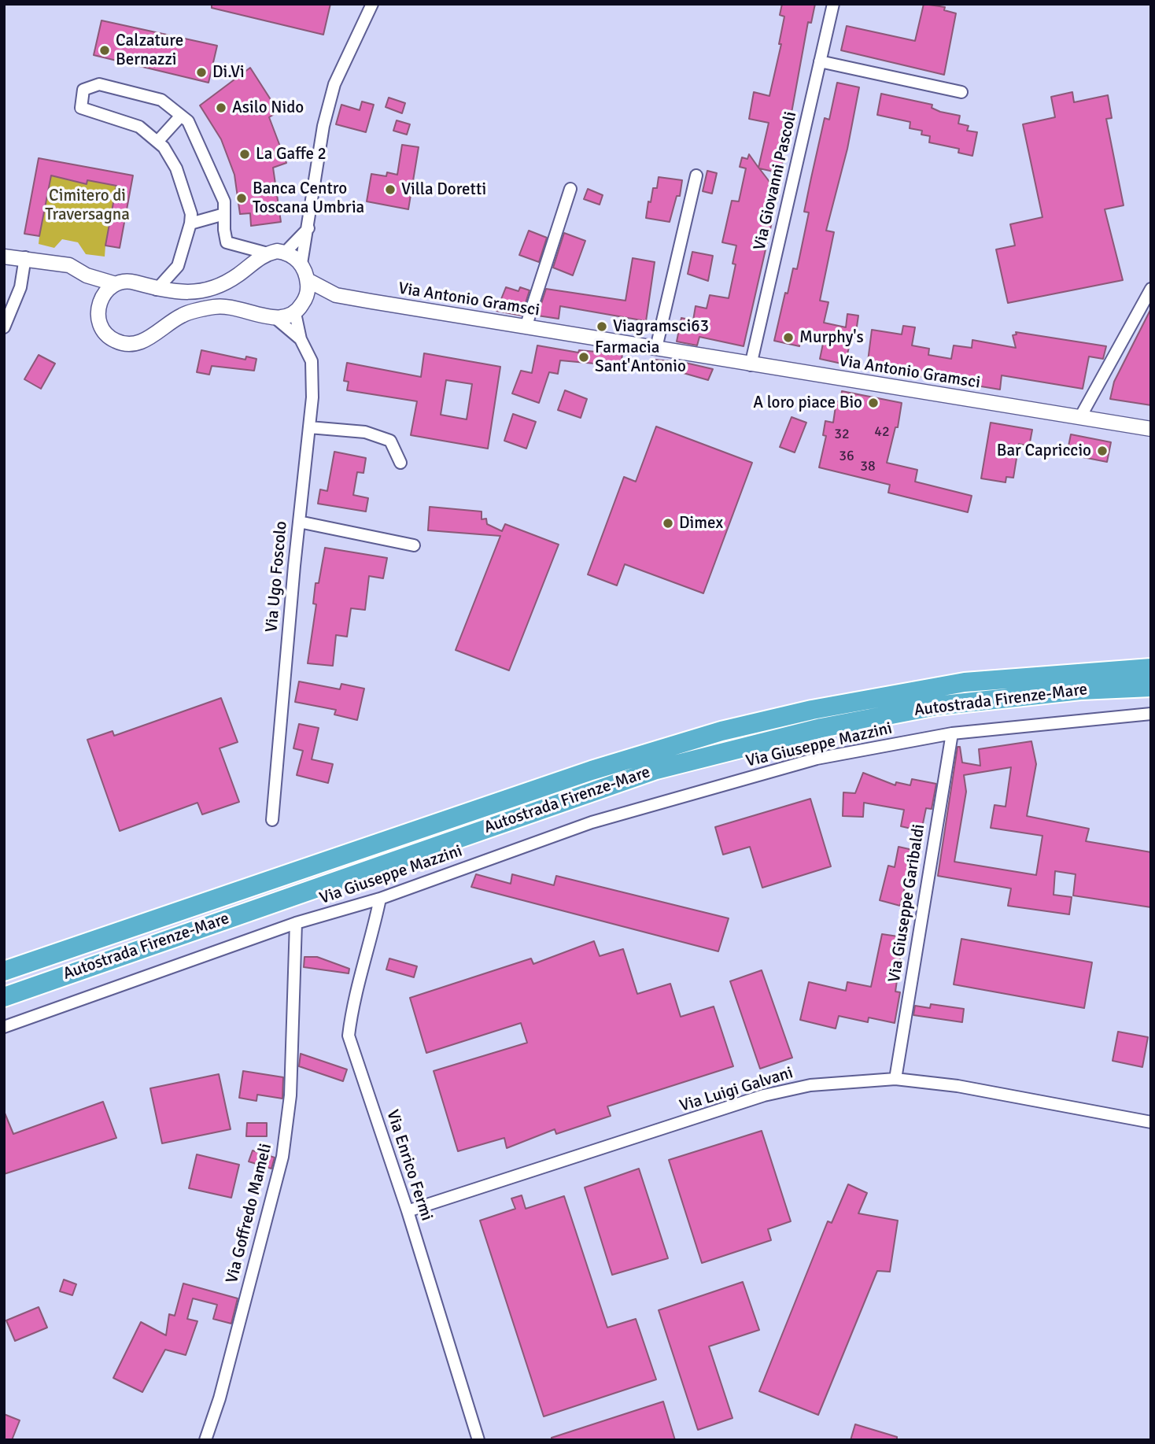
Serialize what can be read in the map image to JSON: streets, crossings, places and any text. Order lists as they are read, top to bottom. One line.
{"streets":{"highway":["Autostrada Firenze-Mare"],"street":["Via Giovanni Pascoli","Via Antonio Gramsci","Via Ugo Foscolo","Via Giuseppe Mazzini","Via Giuseppe Garibaldi","Via Luigi Galvani","Via Enrico Fermi","Via Goffredo Mameli"]},"crossings":[["Via Giovanni Pascoli","Via Antonio Gramsci"],["Via Giuseppe Mazzini","Via Giuseppe Garibaldi"],["Via Giuseppe Mazzini","Via Enrico Fermi"],["Via Giuseppe Mazzini","Via Goffredo Mameli"],["Via Giuseppe Garibaldi","Via Luigi Galvani"],["Via Luigi Galvani","Via Enrico Fermi"]],"parks":["Cimitero di Traversagna"],"places":["Calzature Bernazzi","Di.Vi","Asilo Nido","La Gaffe 2","Villa Doretti","Banca Centro Toscana Umbria","Viagramsci63","Murphy's","Farmacia Sant'Antonio","A loro piace Bio","Bar Capriccio","Dimex"],"house_numbers":["42","32","36","38"]}
